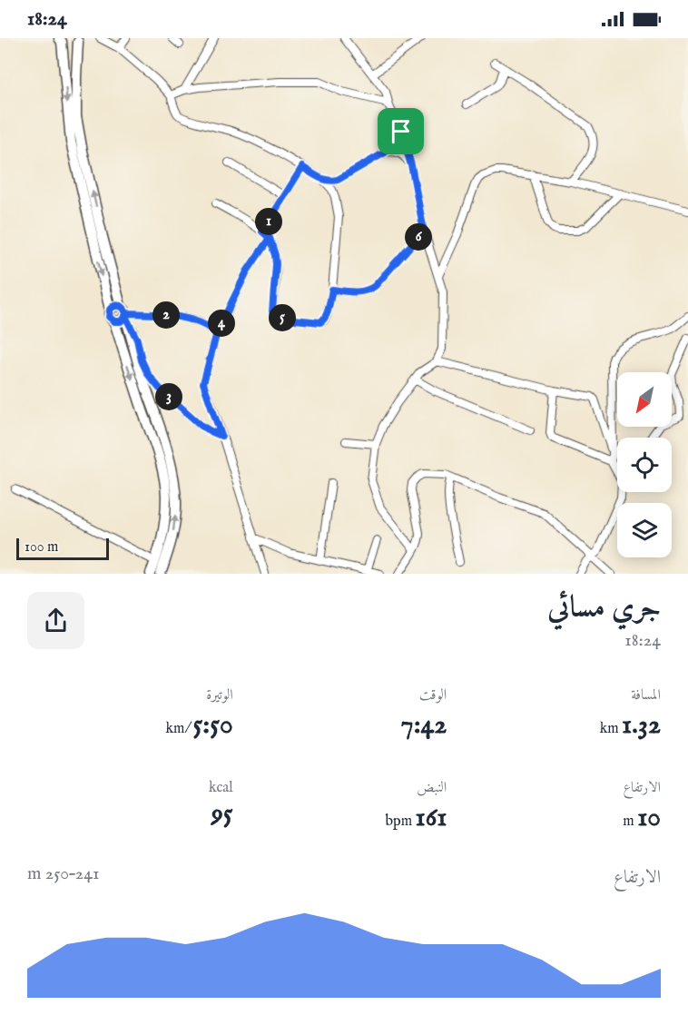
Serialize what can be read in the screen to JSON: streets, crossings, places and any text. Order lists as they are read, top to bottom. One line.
{"scale_bar":"100 m","north":"bottom left","page":{"status":"18:24","pins":["1","6","2","5","4","3"],"scale":"100 m","heading":["جري مسائي","18:24"],"stats":[["المسافة","1.32 km"],["الوقت","7:42"],["الوتيرة","5:50 /km"],["الارتفاع","10 m"],["النبض","161 bpm"],["kcal","95"]],"chart":["الارتفاع","241–250 m"]}}
